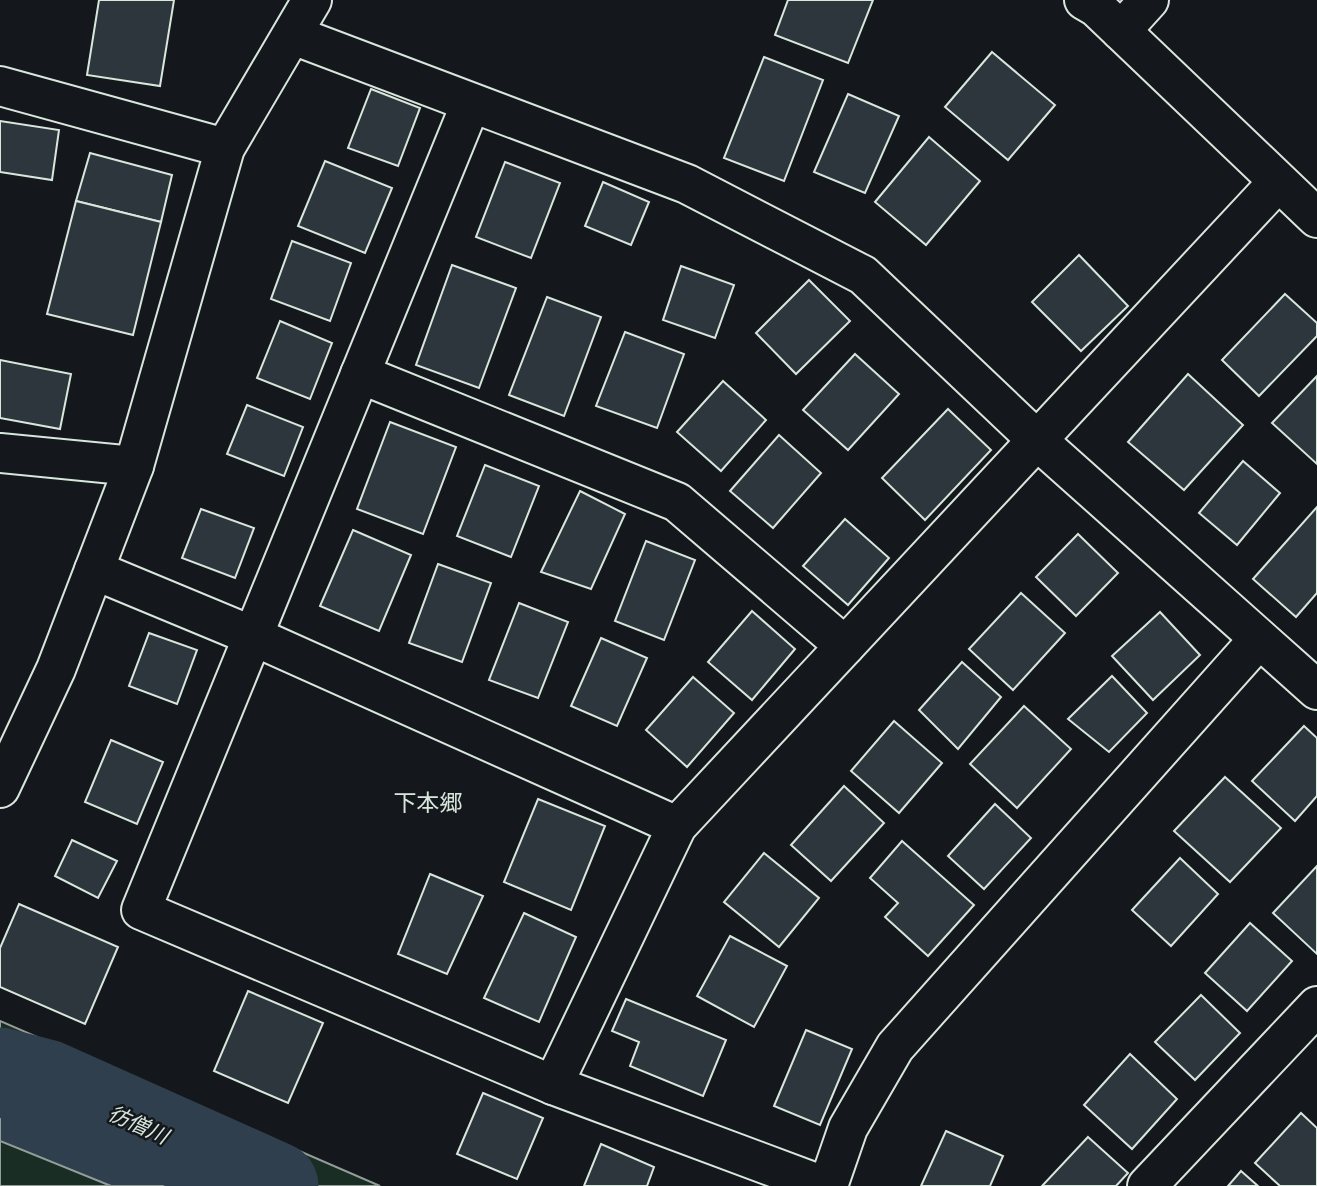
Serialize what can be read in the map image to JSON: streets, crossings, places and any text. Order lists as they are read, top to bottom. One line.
{"districts":["下本郷"],"water":["彷僧川"]}
